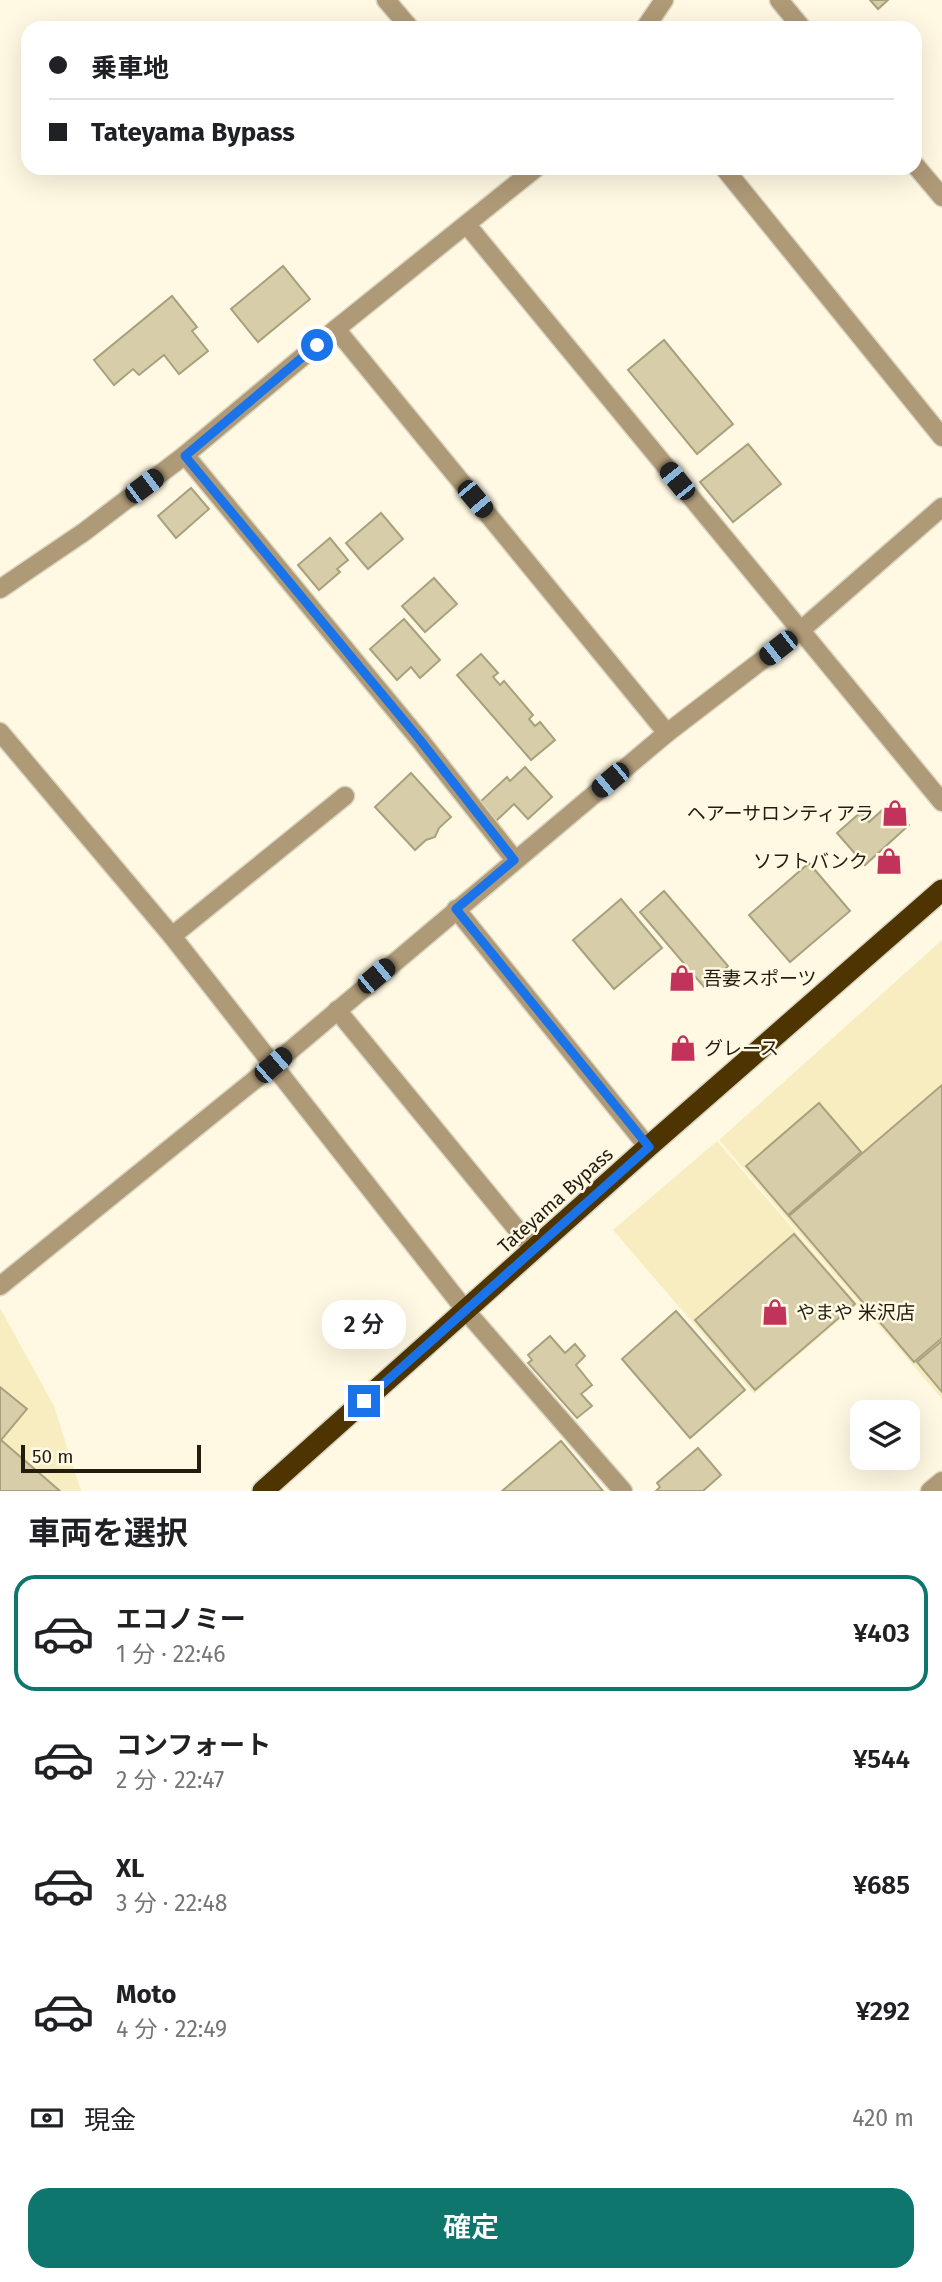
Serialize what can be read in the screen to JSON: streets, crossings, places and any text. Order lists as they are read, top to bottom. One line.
{"streets":{"highway":["Tateyama Bypass"]},"places":{"shop":["ヘアーサロンティアラ","ソフトバンク","吾妻スポーツ","グレース","やまや 米沢店"]},"scale_bar":"50 m","page":{"banner":["乗車地","Tateyama Bypass"],"bubble":"2 分","scale":"50 m","heading":"車両を選択","list":[{"name":"エコノミー","note":"1 分 · 22:46","value":"¥403"},{"name":"コンフォート","note":"2 分 · 22:47","value":"¥544"},{"name":"XL","note":"3 分 · 22:48","value":"¥685"},{"name":"Moto","note":"4 分 · 22:49","value":"¥292"}],"pay":["現金","420 m"],"buttons":"確定"}}
